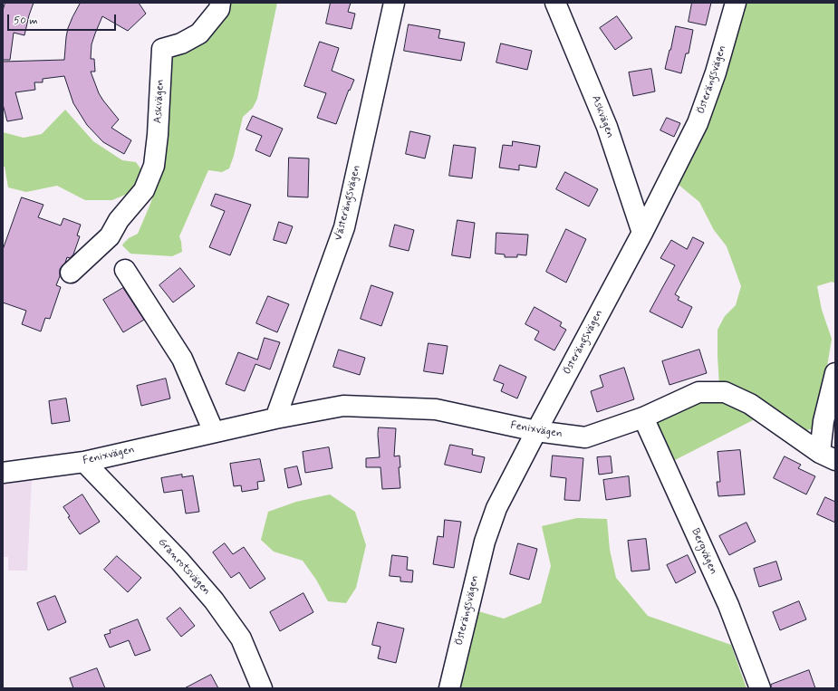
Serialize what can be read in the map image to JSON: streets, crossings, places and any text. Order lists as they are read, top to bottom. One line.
{"streets":{"street":["Österängsvägen","Askvägen","Västerängsvägen","Fenixvägen","Bergvägen","Granrotsvägen"]},"crossings":[["Österängsvägen","Askvägen"],["Österängsvägen","Fenixvägen"],["Västerängsvägen","Fenixvägen"],["Fenixvägen","Bergvägen"],["Fenixvägen","Granrotsvägen"]],"scale_bar":"50 m"}
